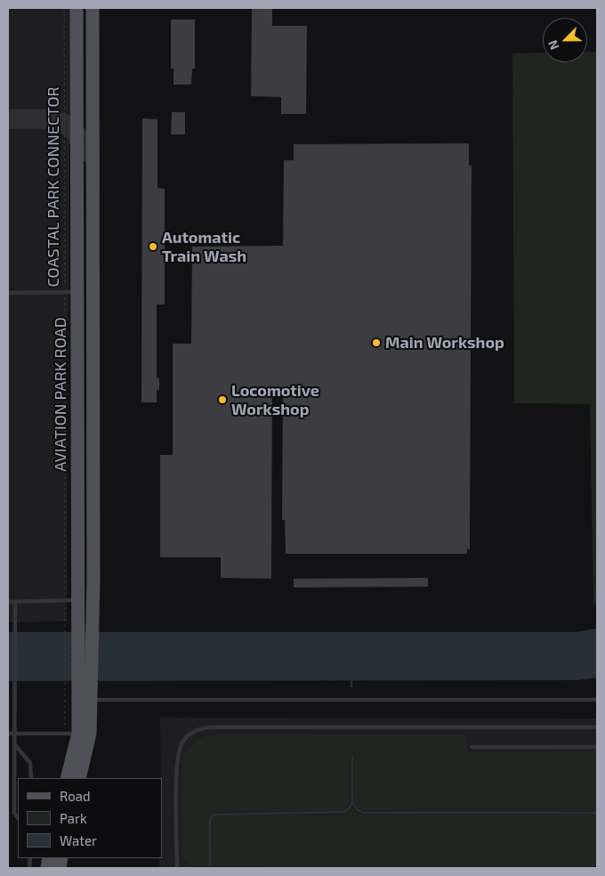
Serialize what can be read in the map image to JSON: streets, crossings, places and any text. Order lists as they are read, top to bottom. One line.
{"streets":{"main road":["AVIATION PARK ROAD"],"path":["COASTAL PARK CONNECTOR"]},"crossings":[["COASTAL PARK CONNECTOR","AVIATION PARK ROAD"]],"places":["Automatic Train Wash","Main Workshop","Locomotive Workshop"],"legend":["Road","Park","Water"],"north":"bottom left"}
